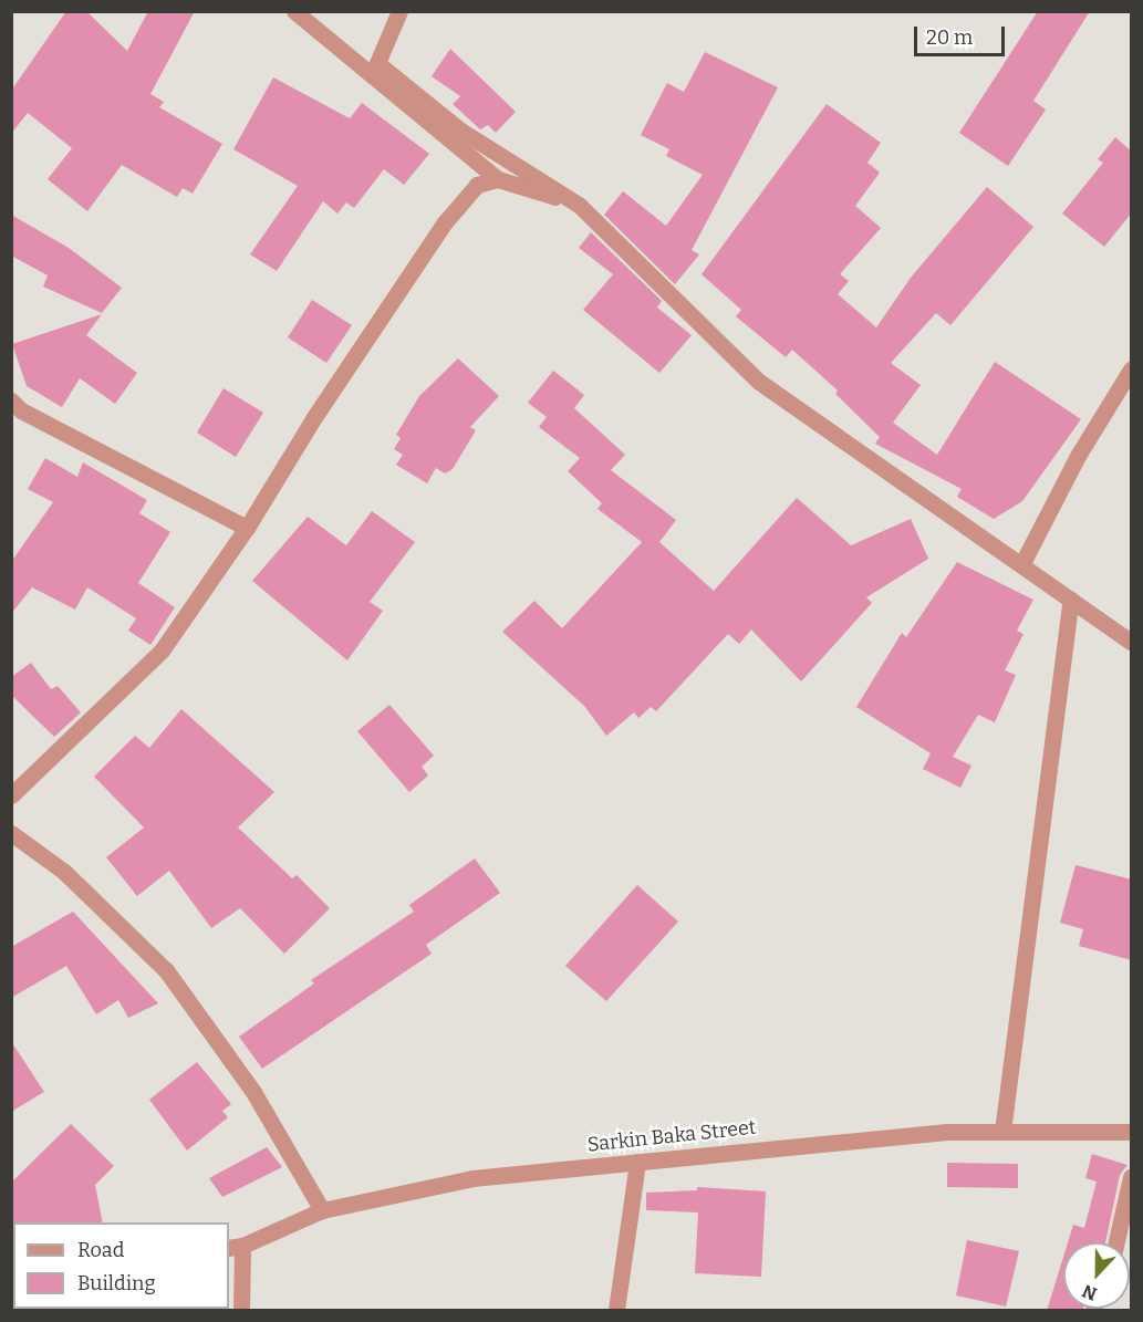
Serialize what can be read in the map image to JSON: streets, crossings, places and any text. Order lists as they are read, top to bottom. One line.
{"streets":{"street":["Sarkin Baka Street"]},"legend":["Road","Building"],"scale_bar":"20 m","north":"bottom"}
